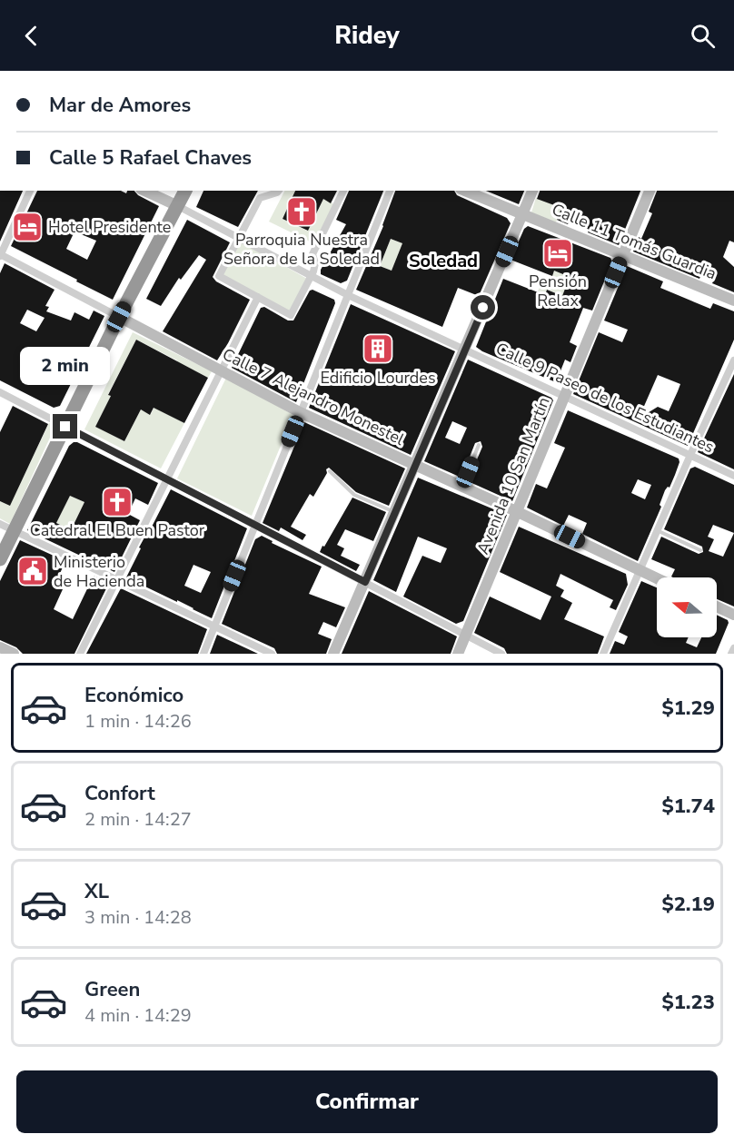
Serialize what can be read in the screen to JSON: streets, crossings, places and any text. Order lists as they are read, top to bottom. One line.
{"streets":{"street":["Calle 11 Tomás Guardia","Calle 7 Alejandro Monestel","Calle 9 Paseo de los Estudiantes","Avenida 10 San Martín"]},"crossings":[["Calle 11 Tomás Guardia","Avenida 10 San Martín"],["Calle 7 Alejandro Monestel","Avenida 10 San Martín"],["Calle 9 Paseo de los Estudiantes","Avenida 10 San Martín"]],"districts":["Soledad"],"places":{"church":["Parroquia Nuestra Señora de la Soledad","Catedral El Buen Pastor"],"hotel":["Hotel Presidente","Pensión Relax"],"building":["Edificio Lourdes"],"public building":["Ministerio de Hacienda"]},"north":"left","page":{"header":"Ridey","banner":["Mar de Amores","Calle 5 Rafael Chaves"],"bubble":"2 min","list":[{"name":"Económico","note":"1 min · 14:26","value":"$1.29"},{"name":"Confort","note":"2 min · 14:27","value":"$1.74"},{"name":"XL","note":"3 min · 14:28","value":"$2.19"},{"name":"Green","note":"4 min · 14:29","value":"$1.23"}],"buttons":"Confirmar"}}
